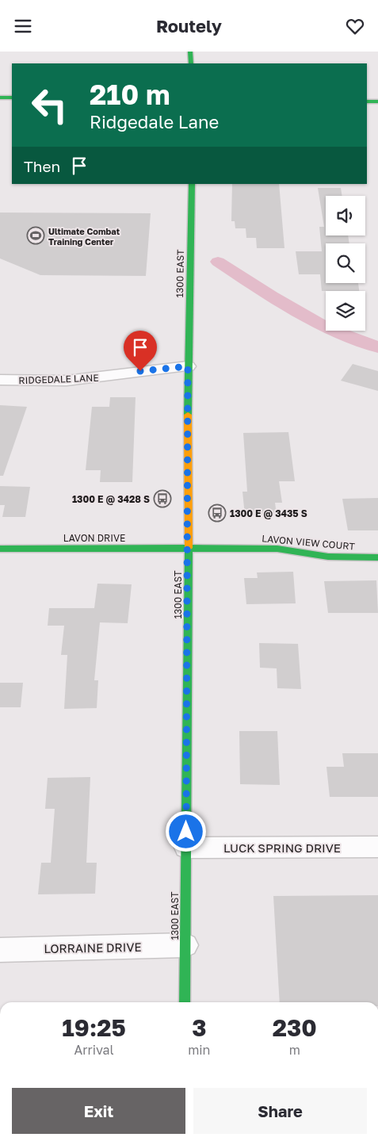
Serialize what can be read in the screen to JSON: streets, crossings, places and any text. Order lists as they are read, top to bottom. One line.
{"streets":{"main road":["1300 EAST","LAVON DRIVE","LAVON VIEW COURT"],"street":["RIDGEDALE LANE","LUCK SPRING DRIVE","LORRAINE DRIVE"]},"crossings":[["1300 EAST","RIDGEDALE LANE"],["1300 EAST","LAVON DRIVE"],["1300 EAST","LAVON VIEW COURT"],["1300 EAST","LUCK SPRING DRIVE"],["1300 EAST","LORRAINE DRIVE"],["LAVON DRIVE","LAVON VIEW COURT"]],"places":{"sports":["Ultimate Combat Training Center"],"bus stop":["1300 E @ 3428 S","1300 E @ 3435 S"]},"page":{"header":"Routely","turn":["210 m","Ridgedale Lane"],"then":"Then","eta":["19:25","Arrival","3","min","230","m"],"buttons":["Exit","Share"]}}
